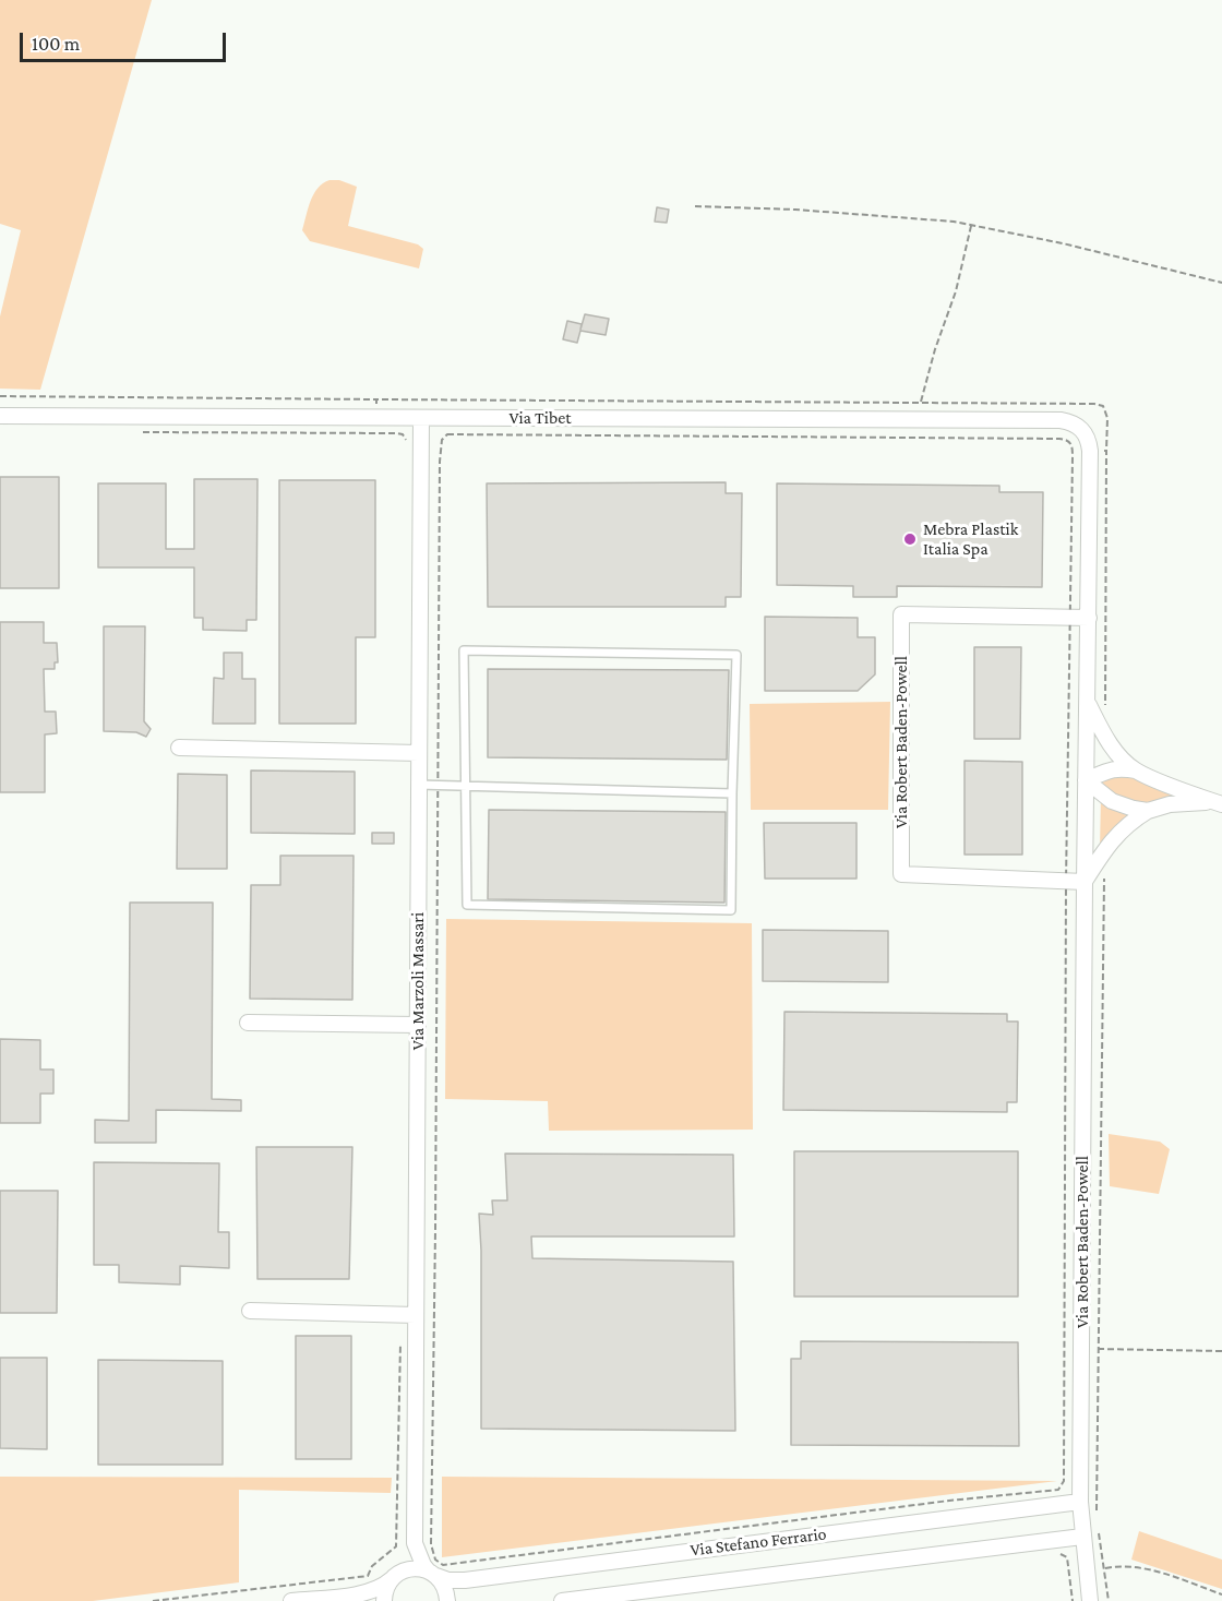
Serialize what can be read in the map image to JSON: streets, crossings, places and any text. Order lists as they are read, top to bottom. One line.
{"streets":{"street":["Via Tibet","Via Robert Baden-Powell","Via Marzoli Massari","Via Stefano Ferrario"]},"crossings":[["Via Tibet","Via Robert Baden-Powell"],["Via Tibet","Via Marzoli Massari"],["Via Robert Baden-Powell","Via Stefano Ferrario"],["Via Marzoli Massari","Via Stefano Ferrario"]],"places":["Mebra Plastik Italia Spa"],"scale_bar":"100 m"}
